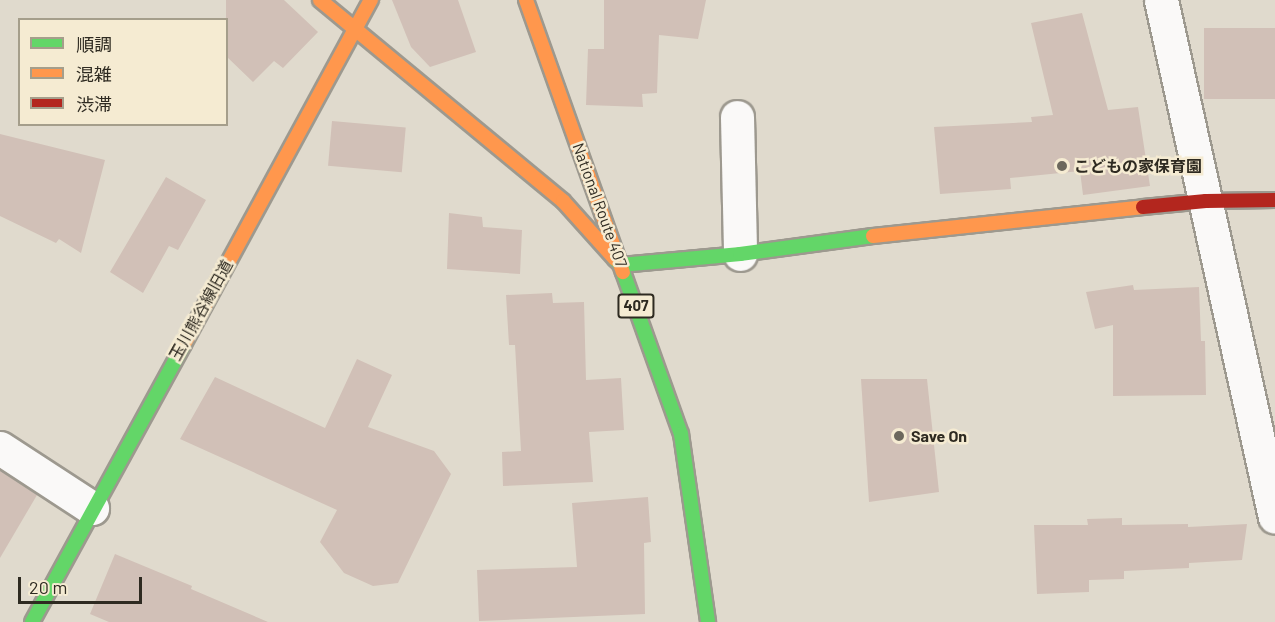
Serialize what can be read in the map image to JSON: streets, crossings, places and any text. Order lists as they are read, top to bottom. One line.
{"streets":{"main road":["National Route 407","407","玉川熊谷線旧道"]},"places":["こどもの家保育園","Save On"],"legend":["順調","混雑","渋滞"],"scale_bar":"20 m"}
